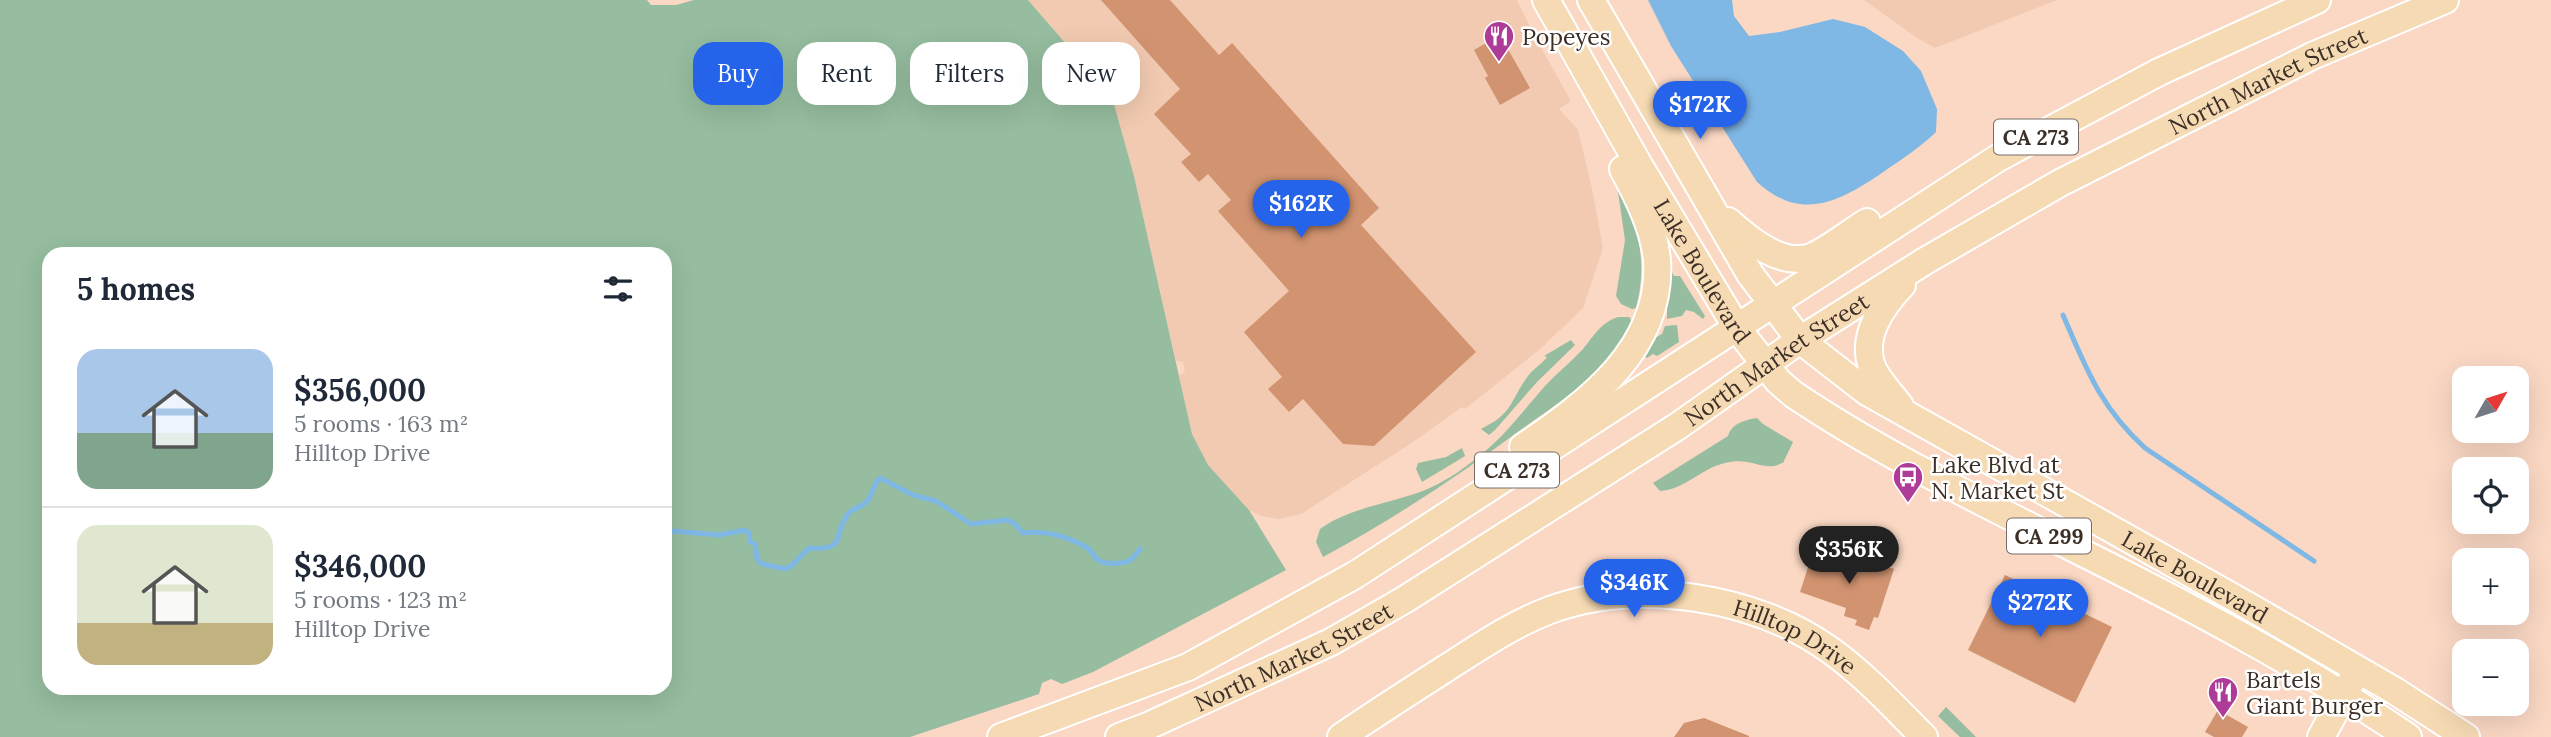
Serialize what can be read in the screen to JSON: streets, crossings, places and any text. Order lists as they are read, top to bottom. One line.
{"streets":{"main road":["North Market Street","CA 273","Lake Boulevard","CA 299","Hilltop Drive"]},"crossings":[["North Market Street","Lake Boulevard"]],"places":{"restaurant":["Popeyes","Bartels Giant Burger"],"bus stop":["Lake Blvd at N. Market St"]},"north":"top right","page":{"chip":["Buy","Rent","Filters","New"],"price":["$172K","$162K","$356K","$346K","$272K"],"heading":"5 homes","list":[{"name":"$356,000","note":"5 rooms · 163 m² · Hilltop Drive"},{"name":"$346,000","note":"5 rooms · 123 m² · Hilltop Drive"}],"map_buttons":["+","−"]}}
